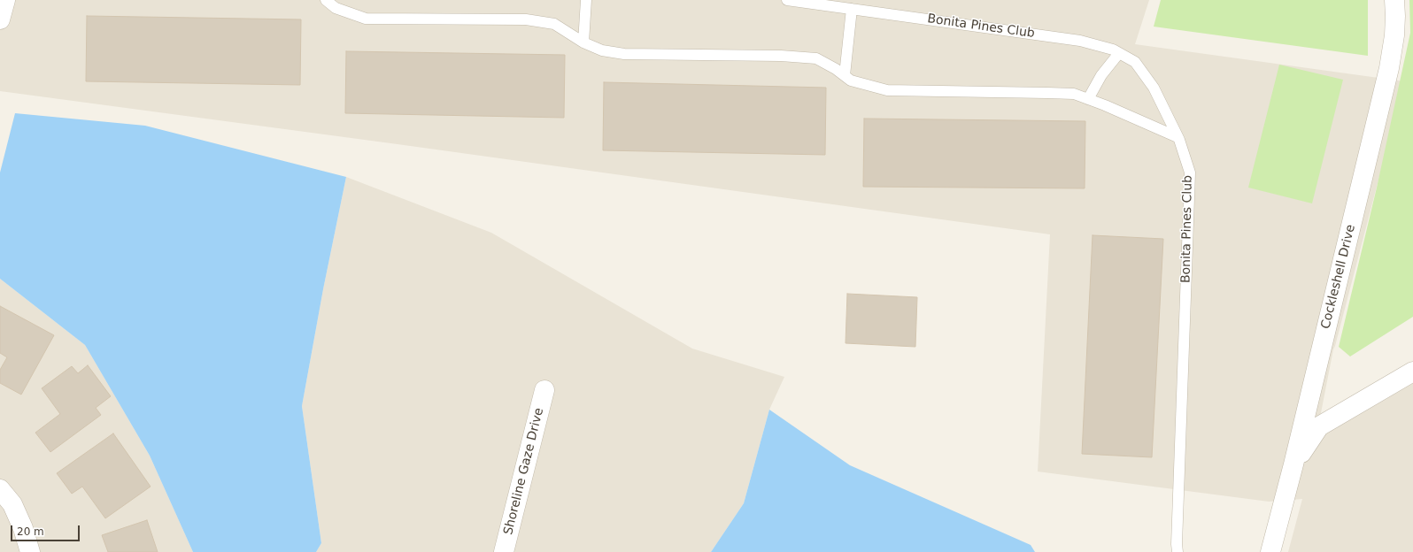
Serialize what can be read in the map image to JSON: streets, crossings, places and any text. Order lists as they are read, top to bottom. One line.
{"streets":{"street":["Cockleshell Drive","Shoreline Gaze Drive"],"lane":["Bonita Pines Club"]},"scale_bar":"20 m"}
